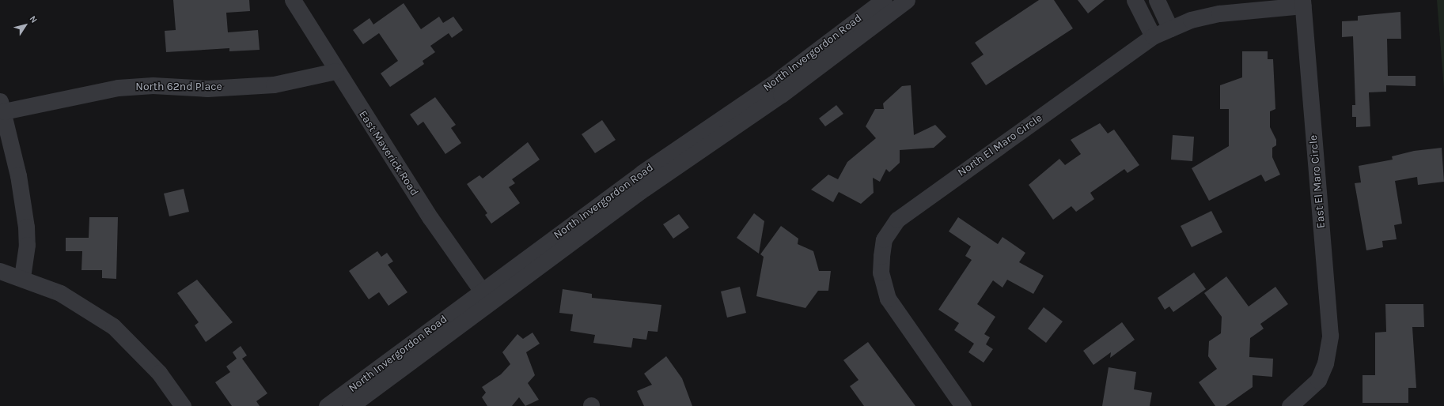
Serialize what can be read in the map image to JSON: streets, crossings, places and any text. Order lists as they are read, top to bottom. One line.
{"streets":{"street":["North Invergordon Road","North 62nd Place","North El Maro Circle","East Maverick Road","East El Maro Circle"]},"crossings":[["North Invergordon Road","East Maverick Road"],["North 62nd Place","East Maverick Road"],["North El Maro Circle","East El Maro Circle"]],"north":"top right"}
